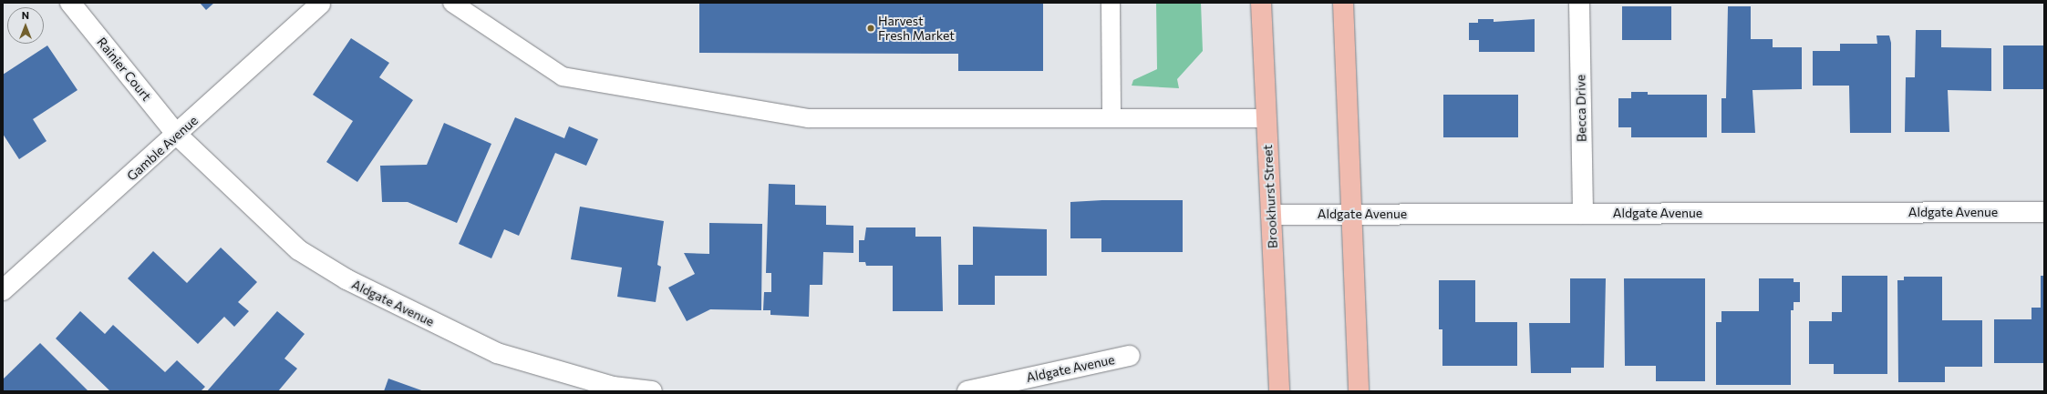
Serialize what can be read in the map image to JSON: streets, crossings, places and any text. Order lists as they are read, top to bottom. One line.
{"streets":{"main road":["Brookhurst Street"],"street":["Rainier Court","Becca Drive","Gamble Avenue","Aldgate Avenue"]},"crossings":[["Rainier Court","Gamble Avenue"],["Rainier Court","Aldgate Avenue"],["Becca Drive","Aldgate Avenue"],["Gamble Avenue","Aldgate Avenue"],["Brookhurst Street","Aldgate Avenue"]],"places":["Harvest Fresh Market"],"north":"top"}
